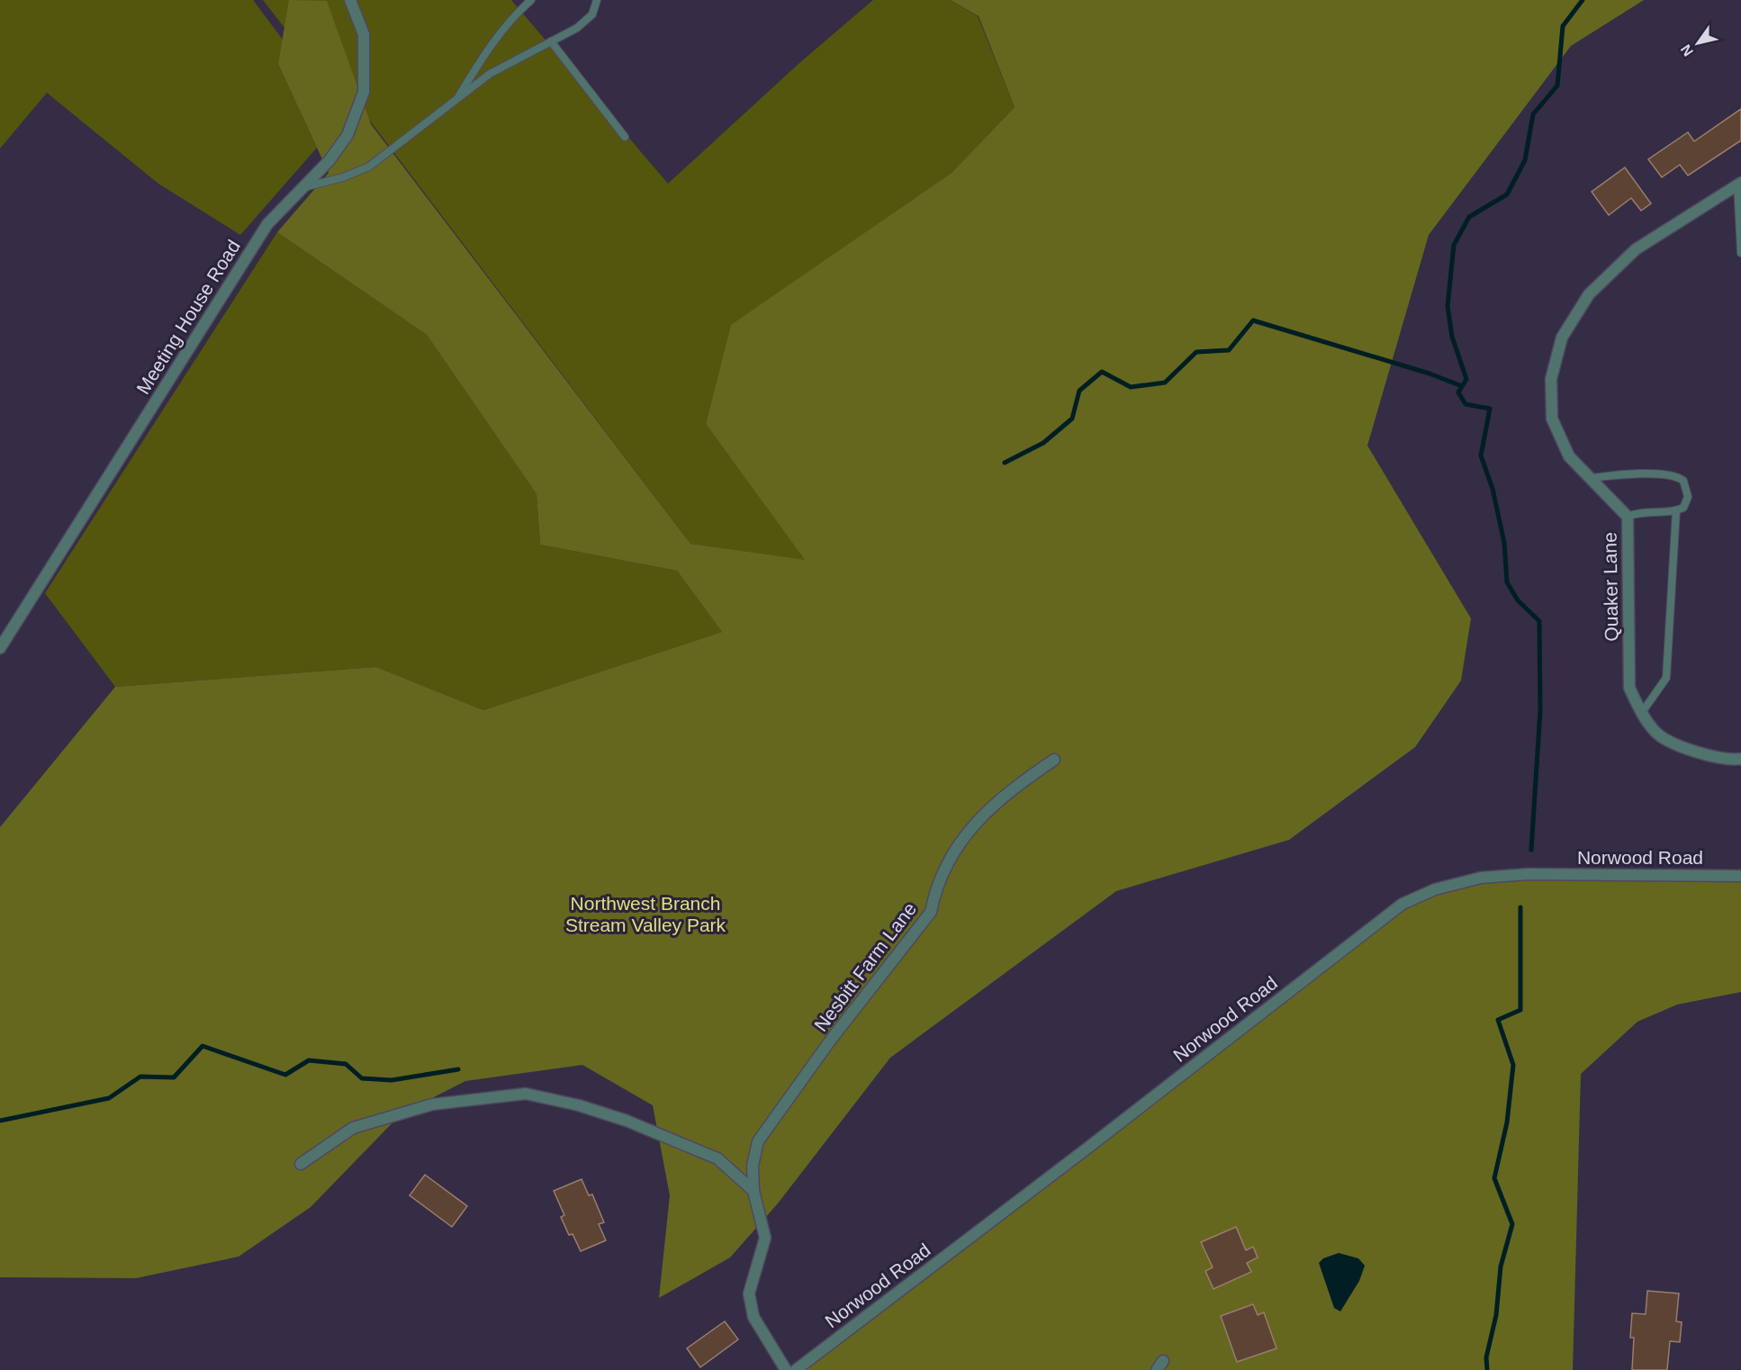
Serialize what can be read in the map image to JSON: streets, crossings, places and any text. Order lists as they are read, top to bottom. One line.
{"streets":{"street":["Meeting House Road","Quaker Lane","Norwood Road","Nesbitt Farm Lane"]},"parks":["Northwest Branch Stream Valley Park"],"north":"bottom left"}
